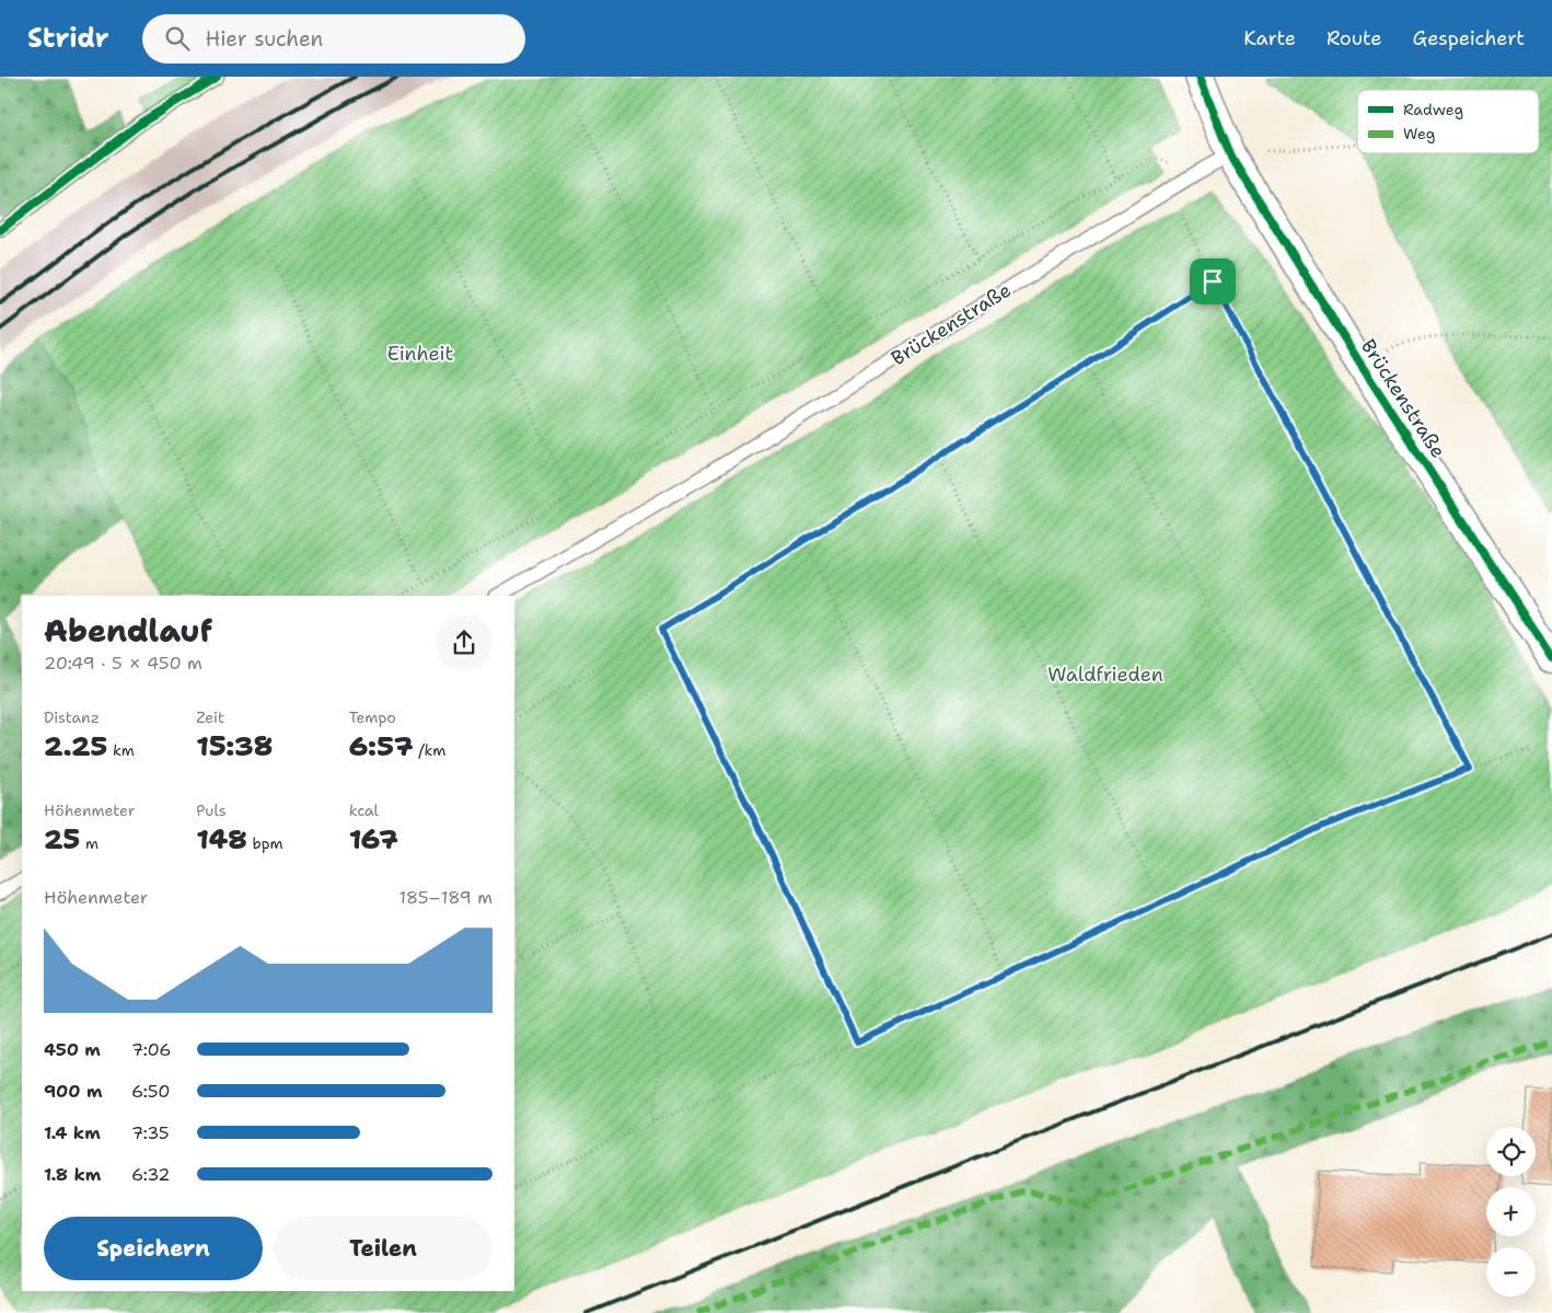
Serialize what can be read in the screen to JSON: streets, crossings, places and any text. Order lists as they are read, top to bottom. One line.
{"streets":{"street":["Brückenstraße"]},"parks":["Einheit","Waldfrieden"],"legend":["Radweg","Weg"],"page":{"header":"Stridr","search":"Hier suchen","nav":["Karte","Route","Gespeichert"],"heading":["Abendlauf","20:49 · 5 × 450 m"],"stats":[["Distanz","2.25 km"],["Zeit","15:38"],["Tempo","6:57 /km"],["Höhenmeter","25 m"],["Puls","148 bpm"],["kcal","167"]],"chart":["Höhenmeter","185–189 m"],"list":[{"name":"450 m","note":"7:06"},{"name":"900 m","note":"6:50"},{"name":"1.4 km","note":"7:35"},{"name":"1.8 km","note":"6:32"}],"map_buttons":["+","−"],"buttons":["Speichern","Teilen"]}}
